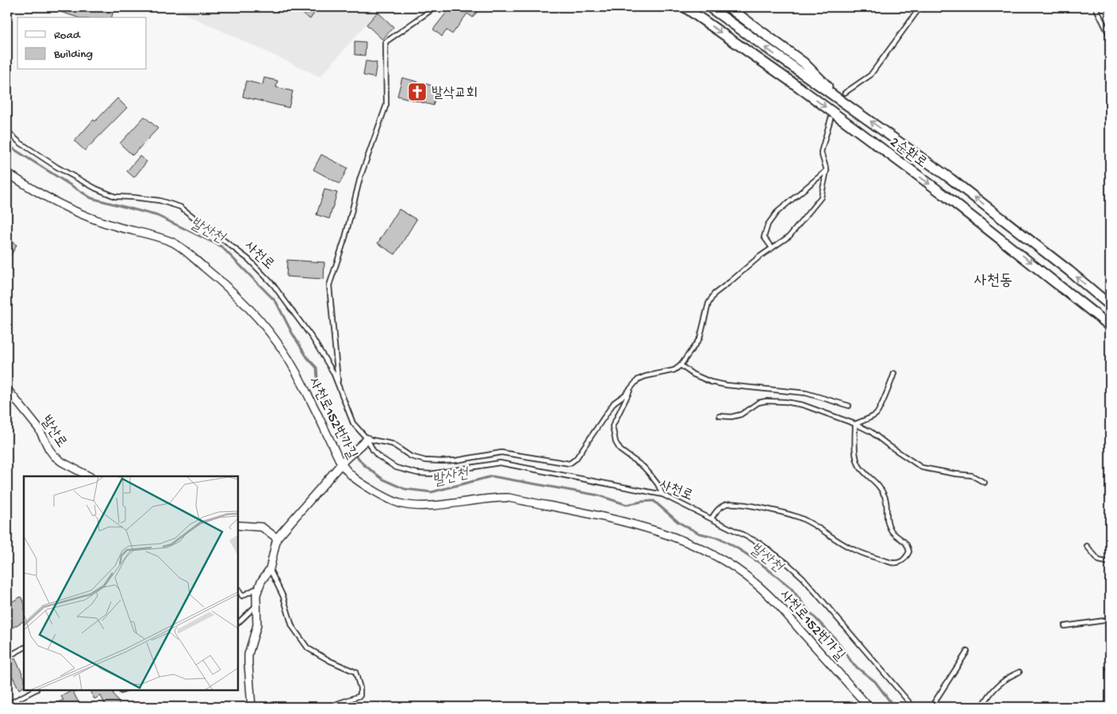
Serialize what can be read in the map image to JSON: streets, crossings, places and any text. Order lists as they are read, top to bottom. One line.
{"streets":{"street":["2순환로","사천로152번가길","발산로"],"lane":["사천로"]},"districts":["사천동"],"water":["발산천"],"places":{"church":["발삭교회"]},"legend":["Road","Building"]}
